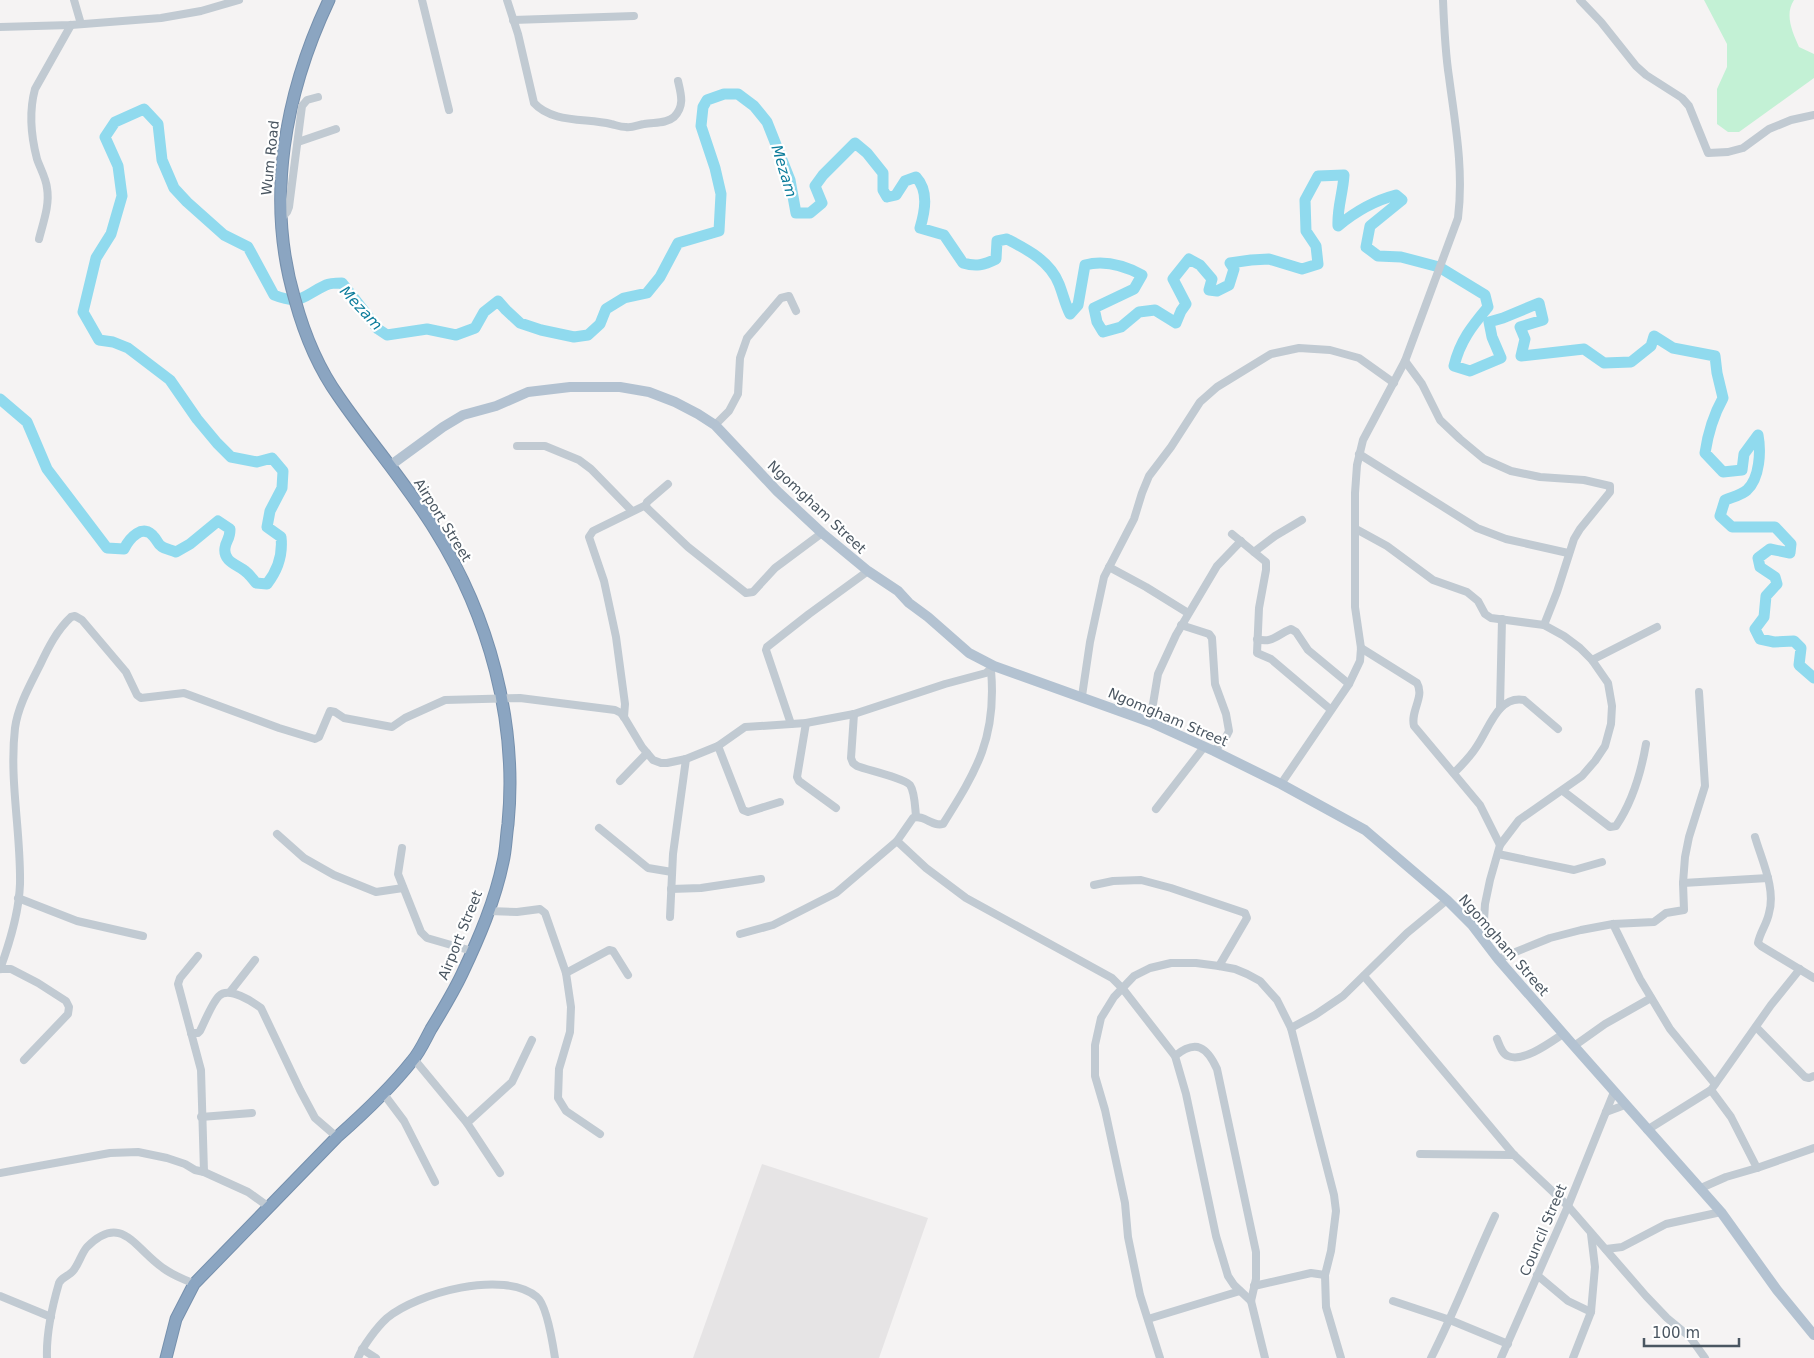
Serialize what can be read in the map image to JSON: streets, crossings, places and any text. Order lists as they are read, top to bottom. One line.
{"streets":{"highway":["Wum Road","Airport Street"],"main road":["Ngomgham Street"],"street":["Council Street"]},"crossings":[["Wum Road","Airport Street"],["Ngomgham Street","Airport Street"],["Ngomgham Street","Council Street"]],"water":["Mezam"],"scale_bar":"100 m"}
